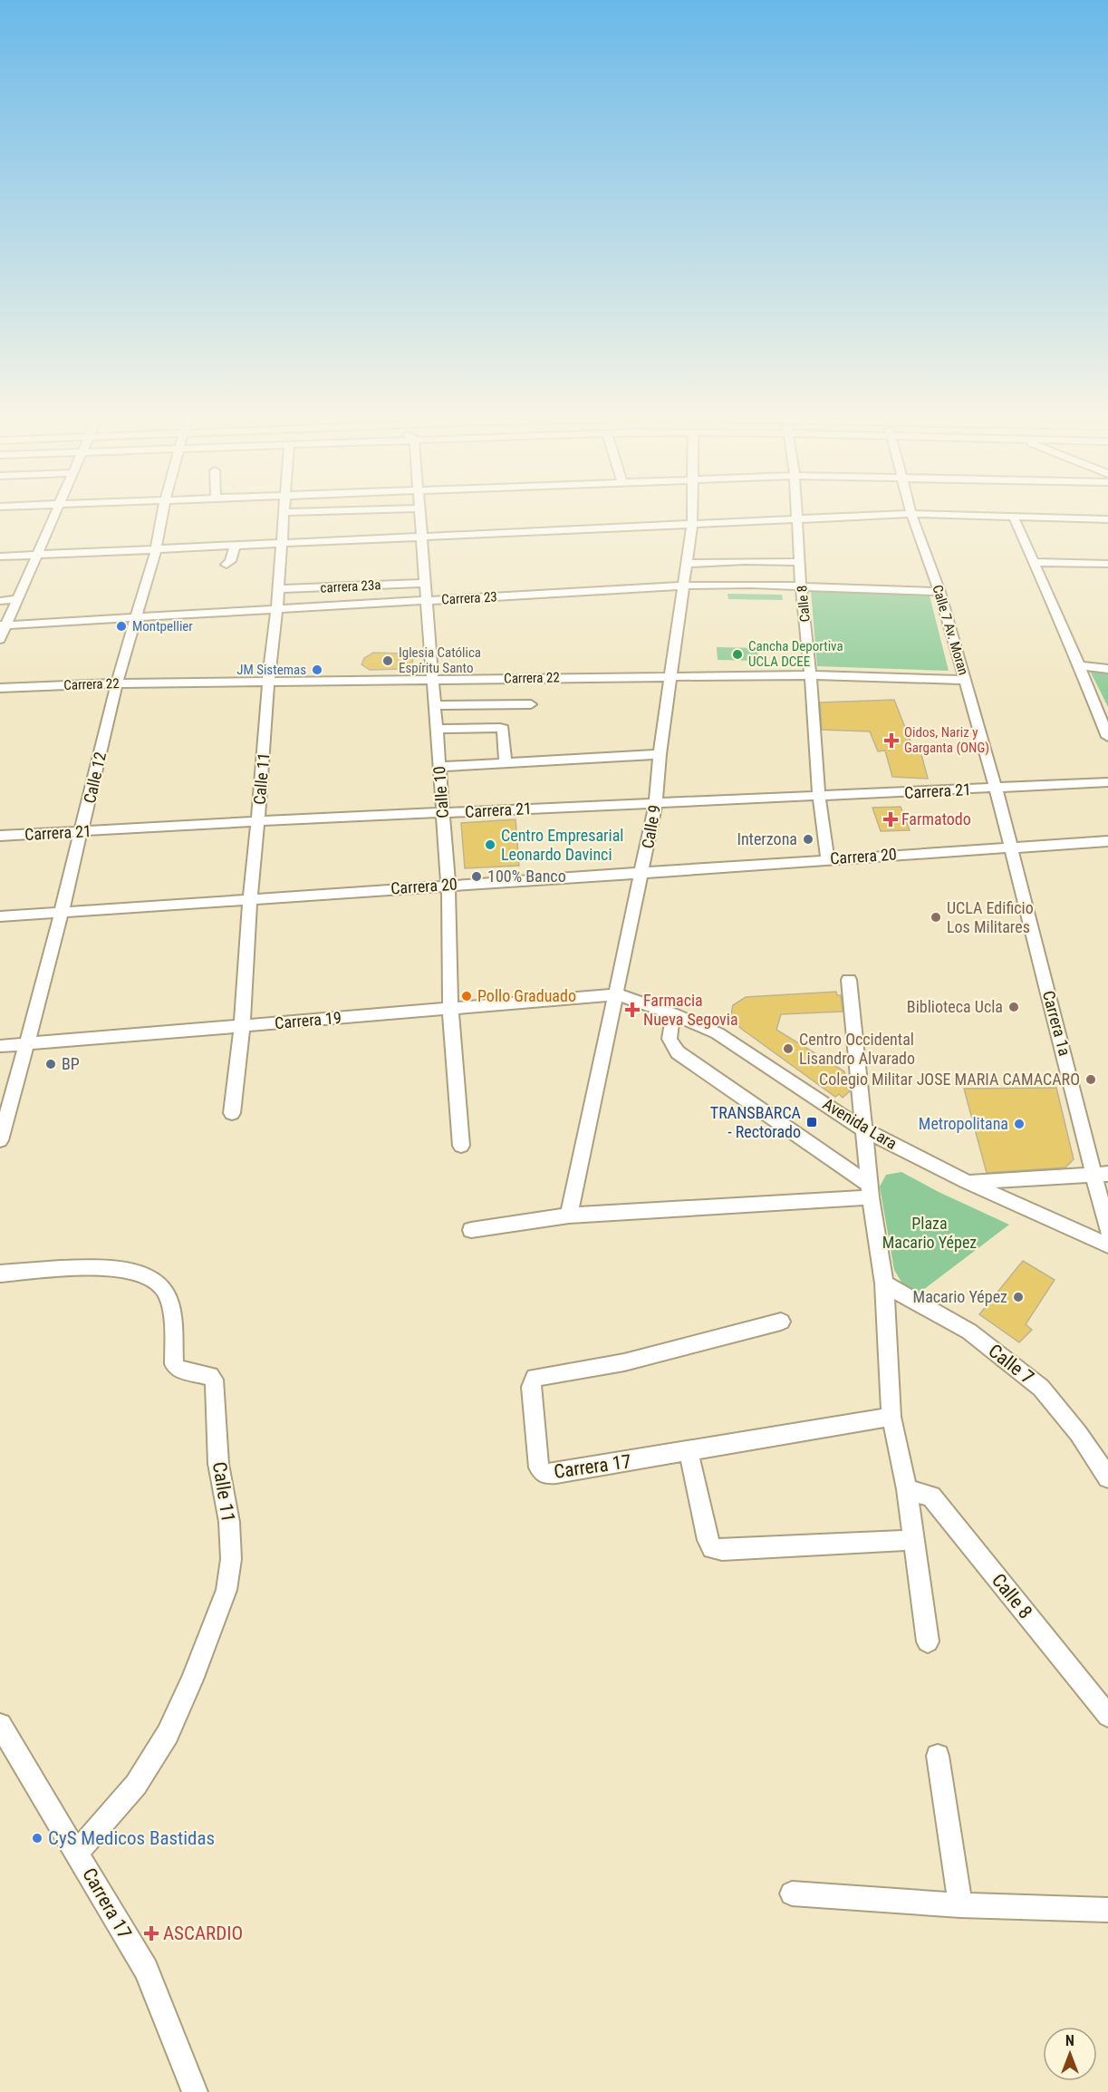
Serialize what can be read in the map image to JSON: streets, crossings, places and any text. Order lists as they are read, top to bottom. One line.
{"streets":{"street":["carrera 23a","Carrera 23","Calle 8","Calle 7 Av. Moran","Carrera 22","Calle 12","Calle 11","Carrera 21","Calle 10","Calle 9","Carrera 20","Carrera 19","Carrera 1a","Avenida Lara","Calle 7","Carrera 17"]},"crossings":[["carrera 23a","Calle 11"],["carrera 23a","Calle 10"],["Carrera 23","Calle 8"],["Carrera 23","Calle 7 Av. Moran"],["Carrera 23","Calle 12"],["Carrera 23","Calle 11"],["Carrera 23","Calle 10"],["Carrera 23","Calle 9"],["Calle 8","Carrera 22"],["Calle 8","Carrera 21"],["Calle 8","Carrera 20"],["Calle 7 Av. Moran","Carrera 22"],["Calle 7 Av. Moran","Carrera 21"],["Calle 7 Av. Moran","Carrera 20"],["Calle 7 Av. Moran","Carrera 1a"],["Carrera 22","Calle 12"],["Carrera 22","Calle 11"],["Carrera 22","Calle 10"],["Carrera 22","Calle 9"],["Calle 12","Carrera 21"],["Calle 12","Carrera 20"],["Calle 12","Carrera 19"],["Calle 11","Carrera 21"],["Calle 11","Carrera 20"],["Calle 11","Carrera 19"],["Calle 11","Carrera 17"],["Carrera 21","Calle 10"],["Carrera 21","Calle 9"],["Calle 10","Carrera 20"],["Calle 10","Carrera 19"],["Calle 9","Carrera 20"],["Calle 9","Carrera 19"],["Calle 9","Avenida Lara"],["Carrera 20","Carrera 1a"],["Carrera 19","Avenida Lara"]],"parks":["Plaza Macario Yépez"],"places":{"other":["Montpellier","Cancha Deportiva UCLA DCEE","Iglesia Católica Espíritu Santo","JM Sistemas","Interzona","Centro Empresarial Leonardo Davinci","100% Banco","UCLA Edificio Los Militares","Pollo Graduado","Biblioteca Ucla","Centro Occidental Lisandro Alvarado","BP","Colegio Militar JOSE MARIA CAMACARO","Metropolitana","Macario Yépez","CyS Medicos Bastidas"],"health":["Oidos, Nariz y Garganta (ONG)","Farmatodo","Farmacia Nueva Segovia","ASCARDIO"],"transit":["TRANSBARCA - Rectorado"]},"north":"top"}
